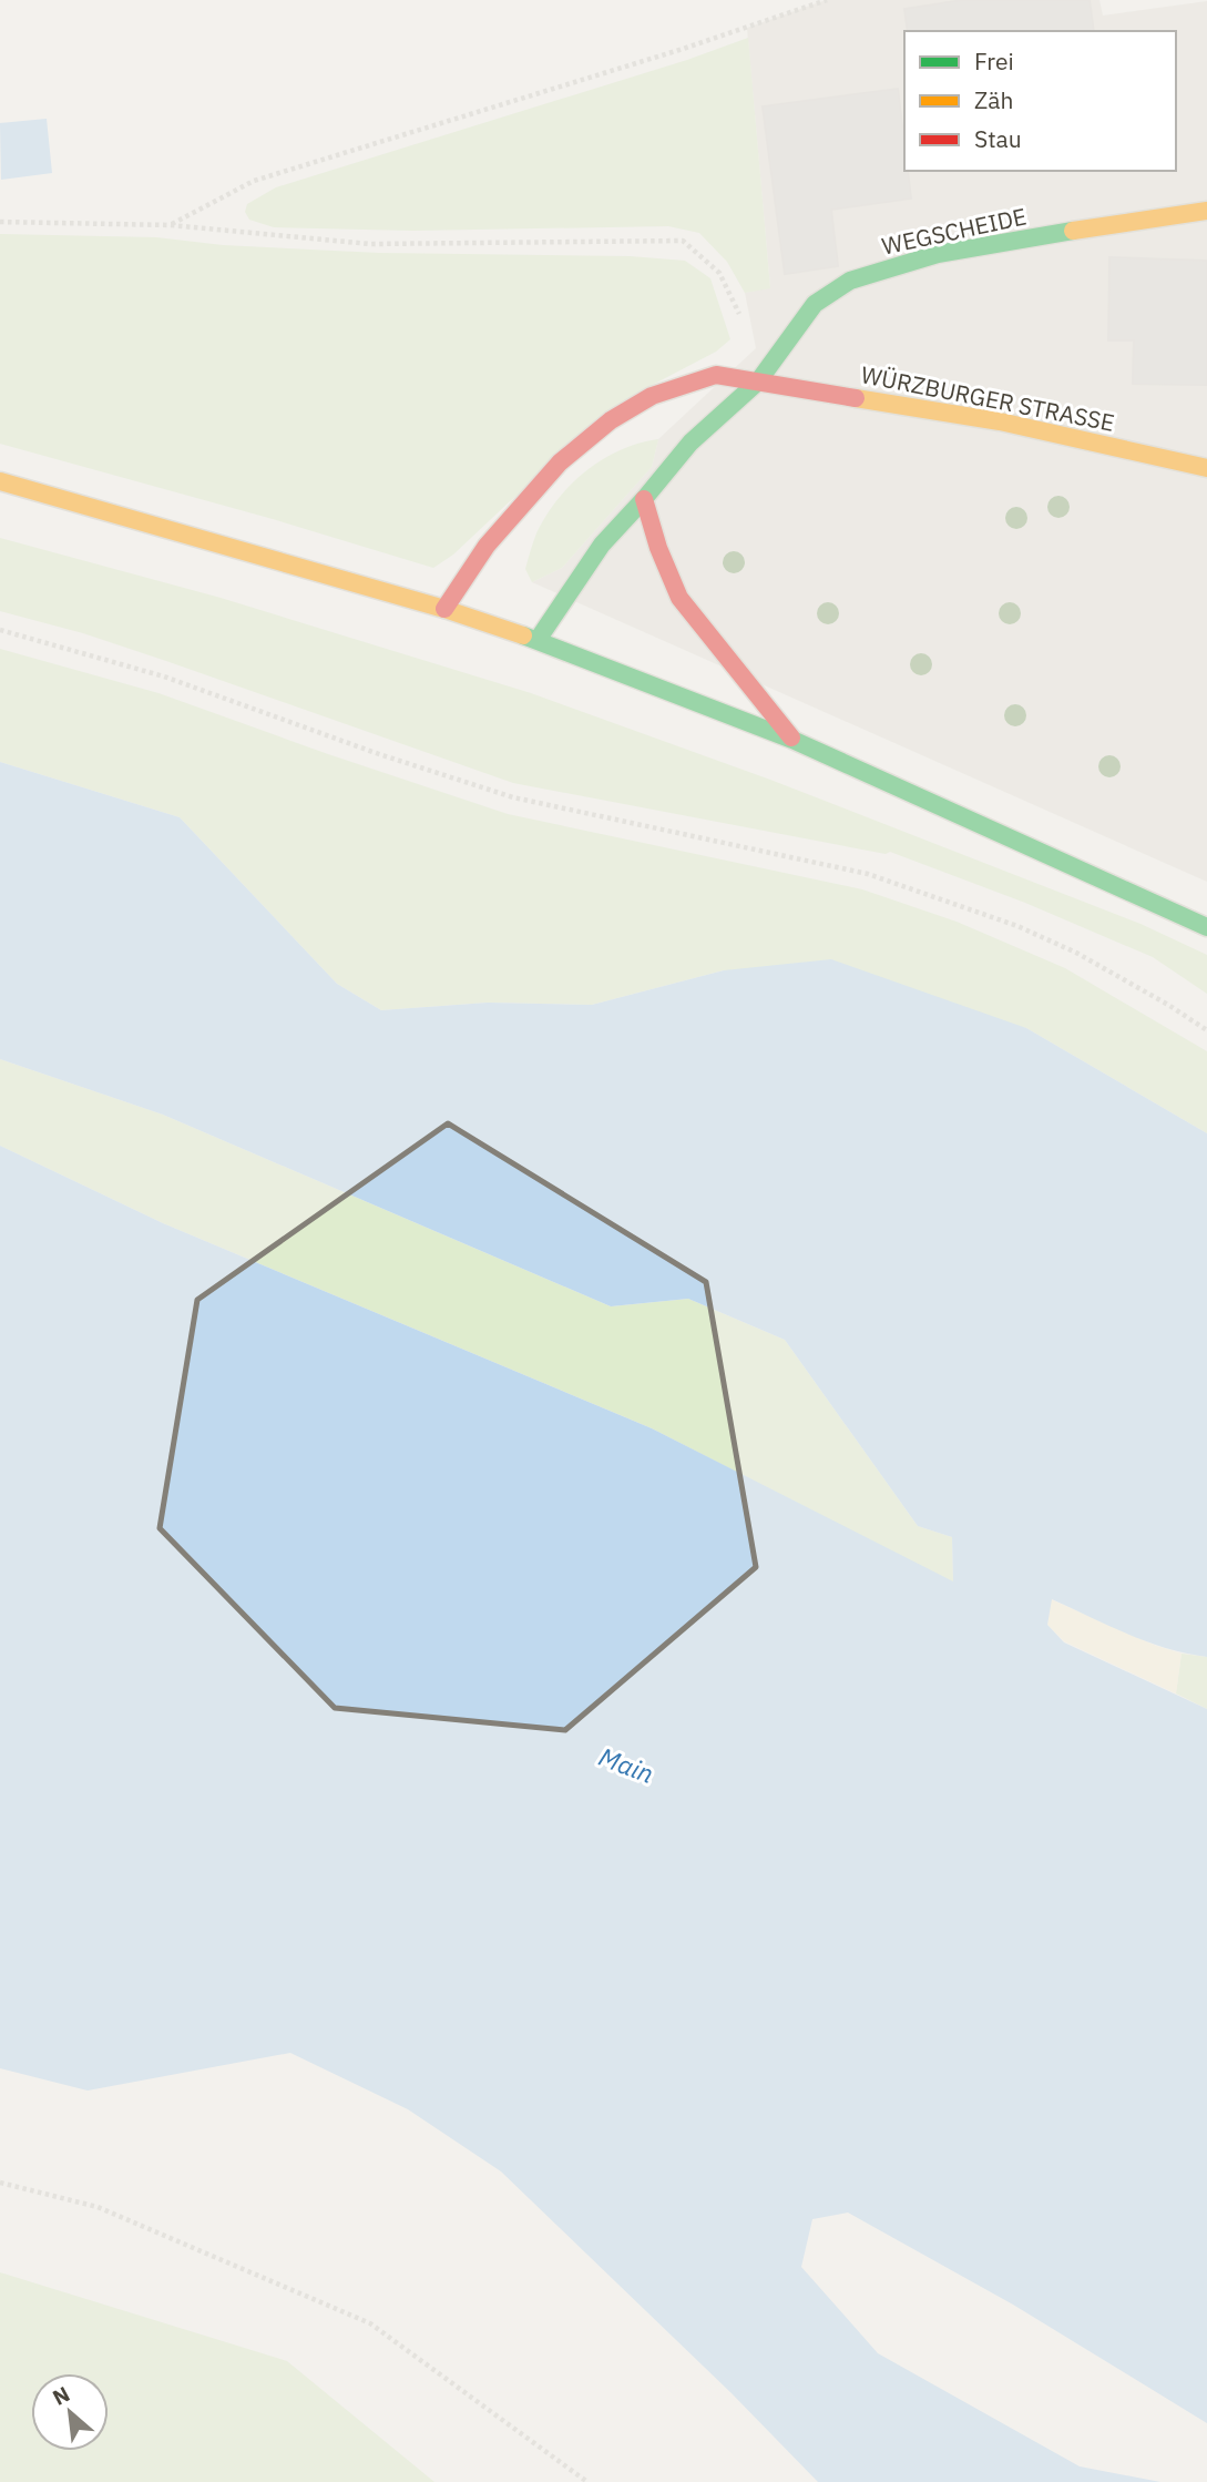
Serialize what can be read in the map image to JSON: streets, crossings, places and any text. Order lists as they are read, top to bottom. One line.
{"streets":{"street":["WEGSCHEIDE","WÜRZBURGER STRASSE"]},"crossings":[["WEGSCHEIDE","WÜRZBURGER STRASSE"]],"water":["Main"],"legend":["Frei","Zäh","Stau"],"north":"top left"}
